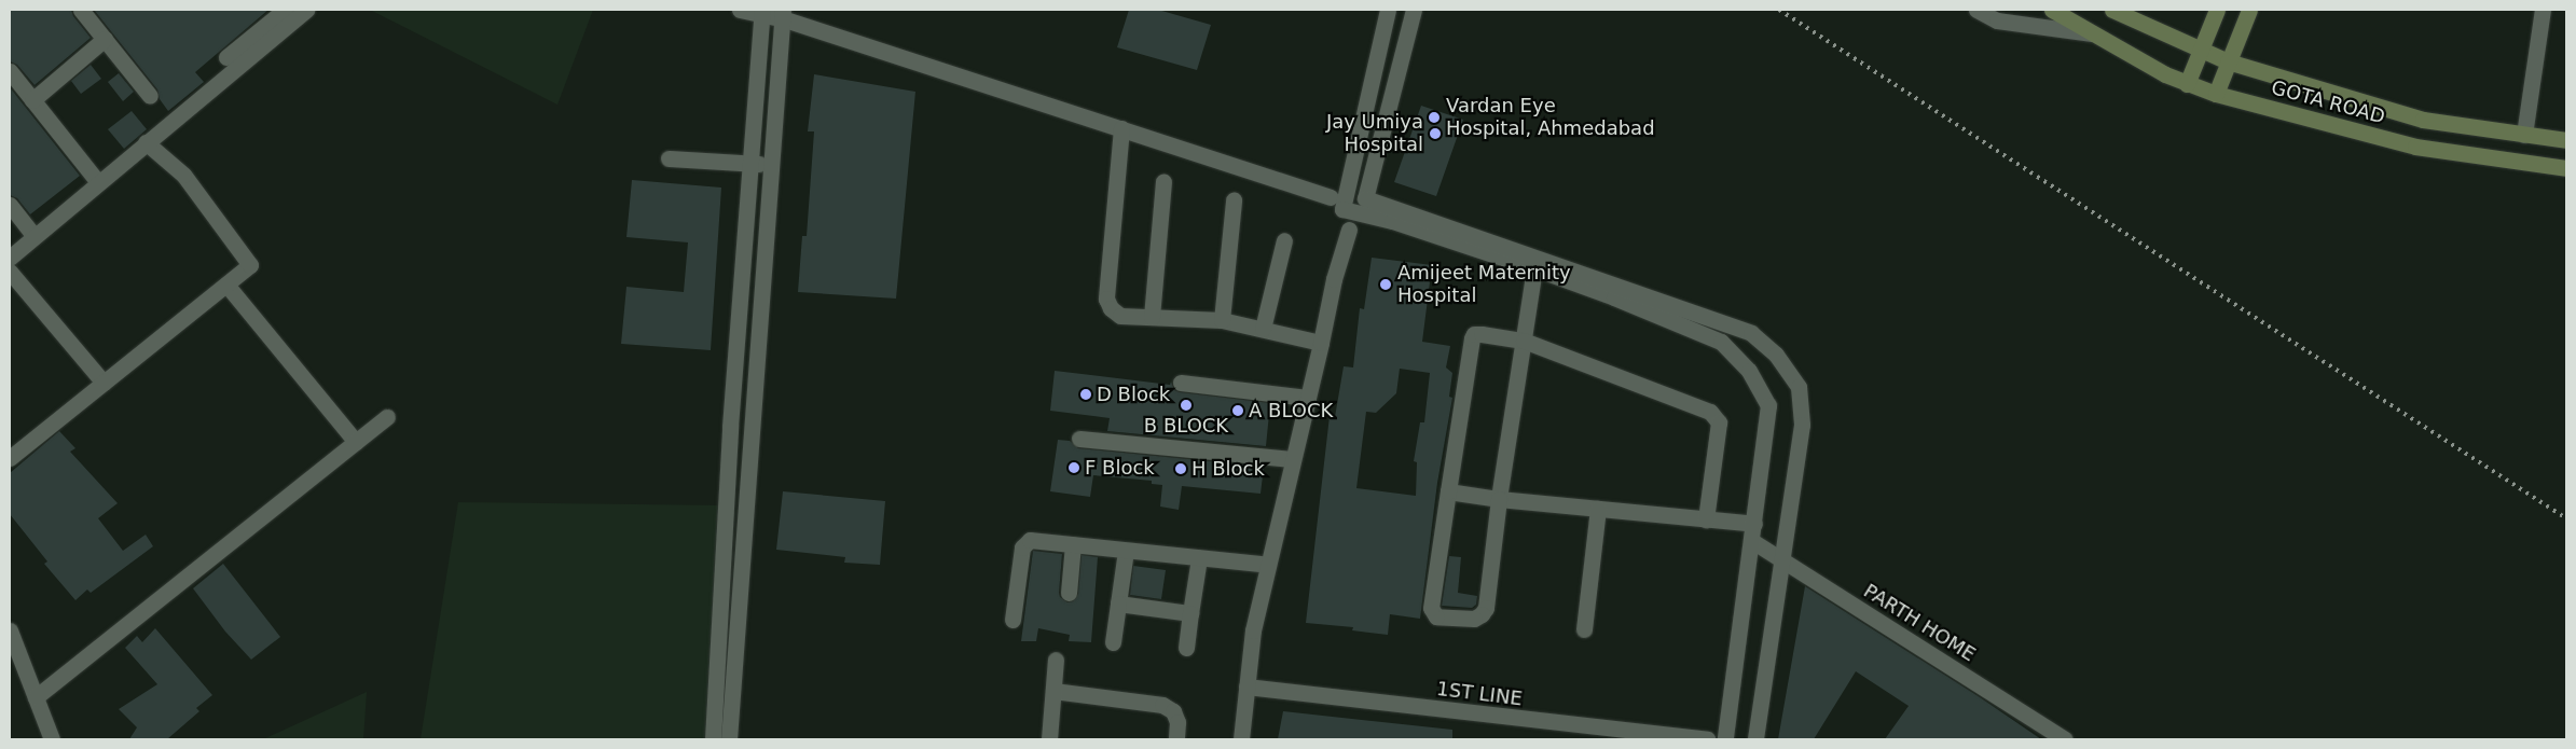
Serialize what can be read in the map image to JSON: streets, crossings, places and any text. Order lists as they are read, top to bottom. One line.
{"streets":{"main road":["GOTA ROAD"],"street":["PARTH HOME","1ST LINE"]},"places":["Vardan Eye Hospital, Ahmedabad","Jay Umiya Hospital","Amijeet Maternity Hospital","D Block","B BLOCK","A BLOCK","F Block","H Block"]}
